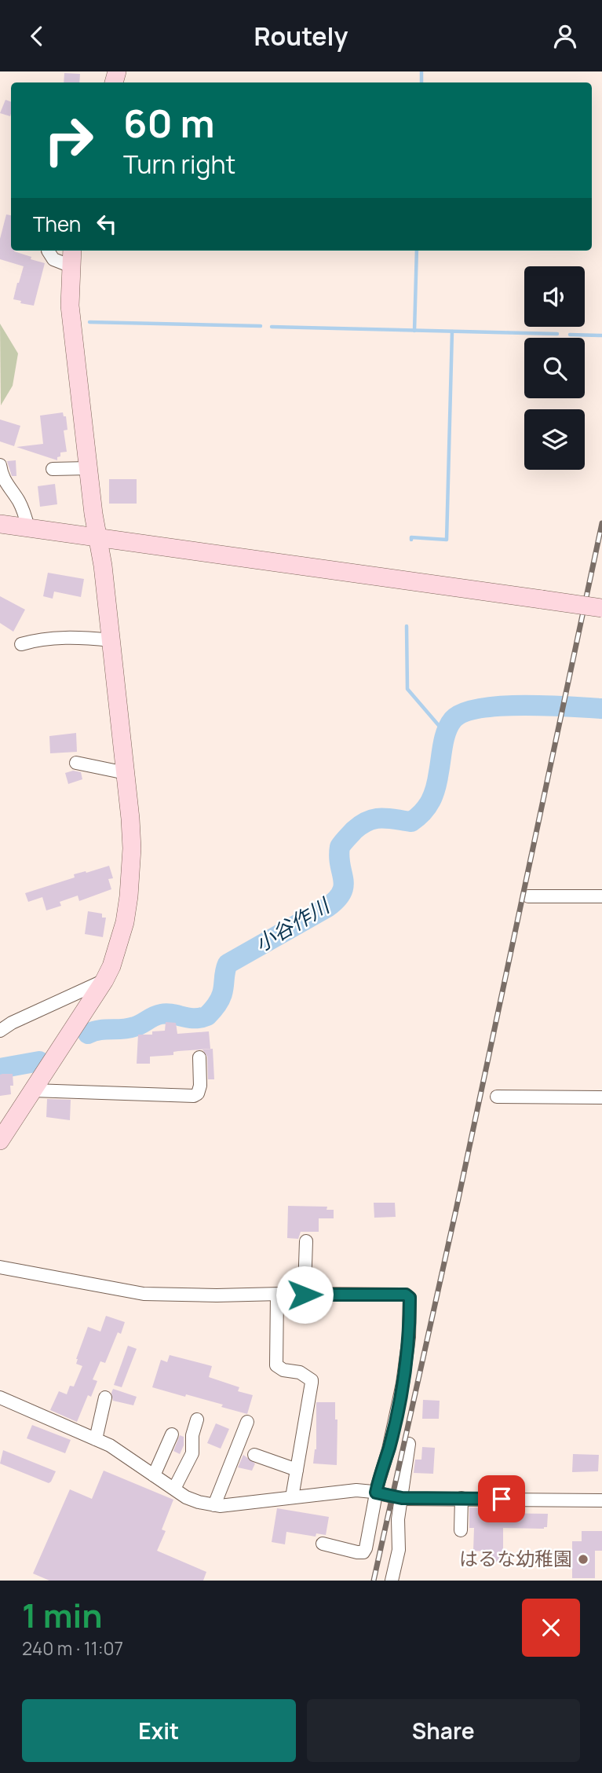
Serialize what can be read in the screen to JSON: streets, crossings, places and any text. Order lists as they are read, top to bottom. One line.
{"water":["小谷作川"],"places":["はるな幼稚園"],"page":{"header":"Routely","turn":["60 m","Turn right"],"then":"Then","heading":["1 min","240 m · 11:07"],"buttons":["Exit","Share"]}}
